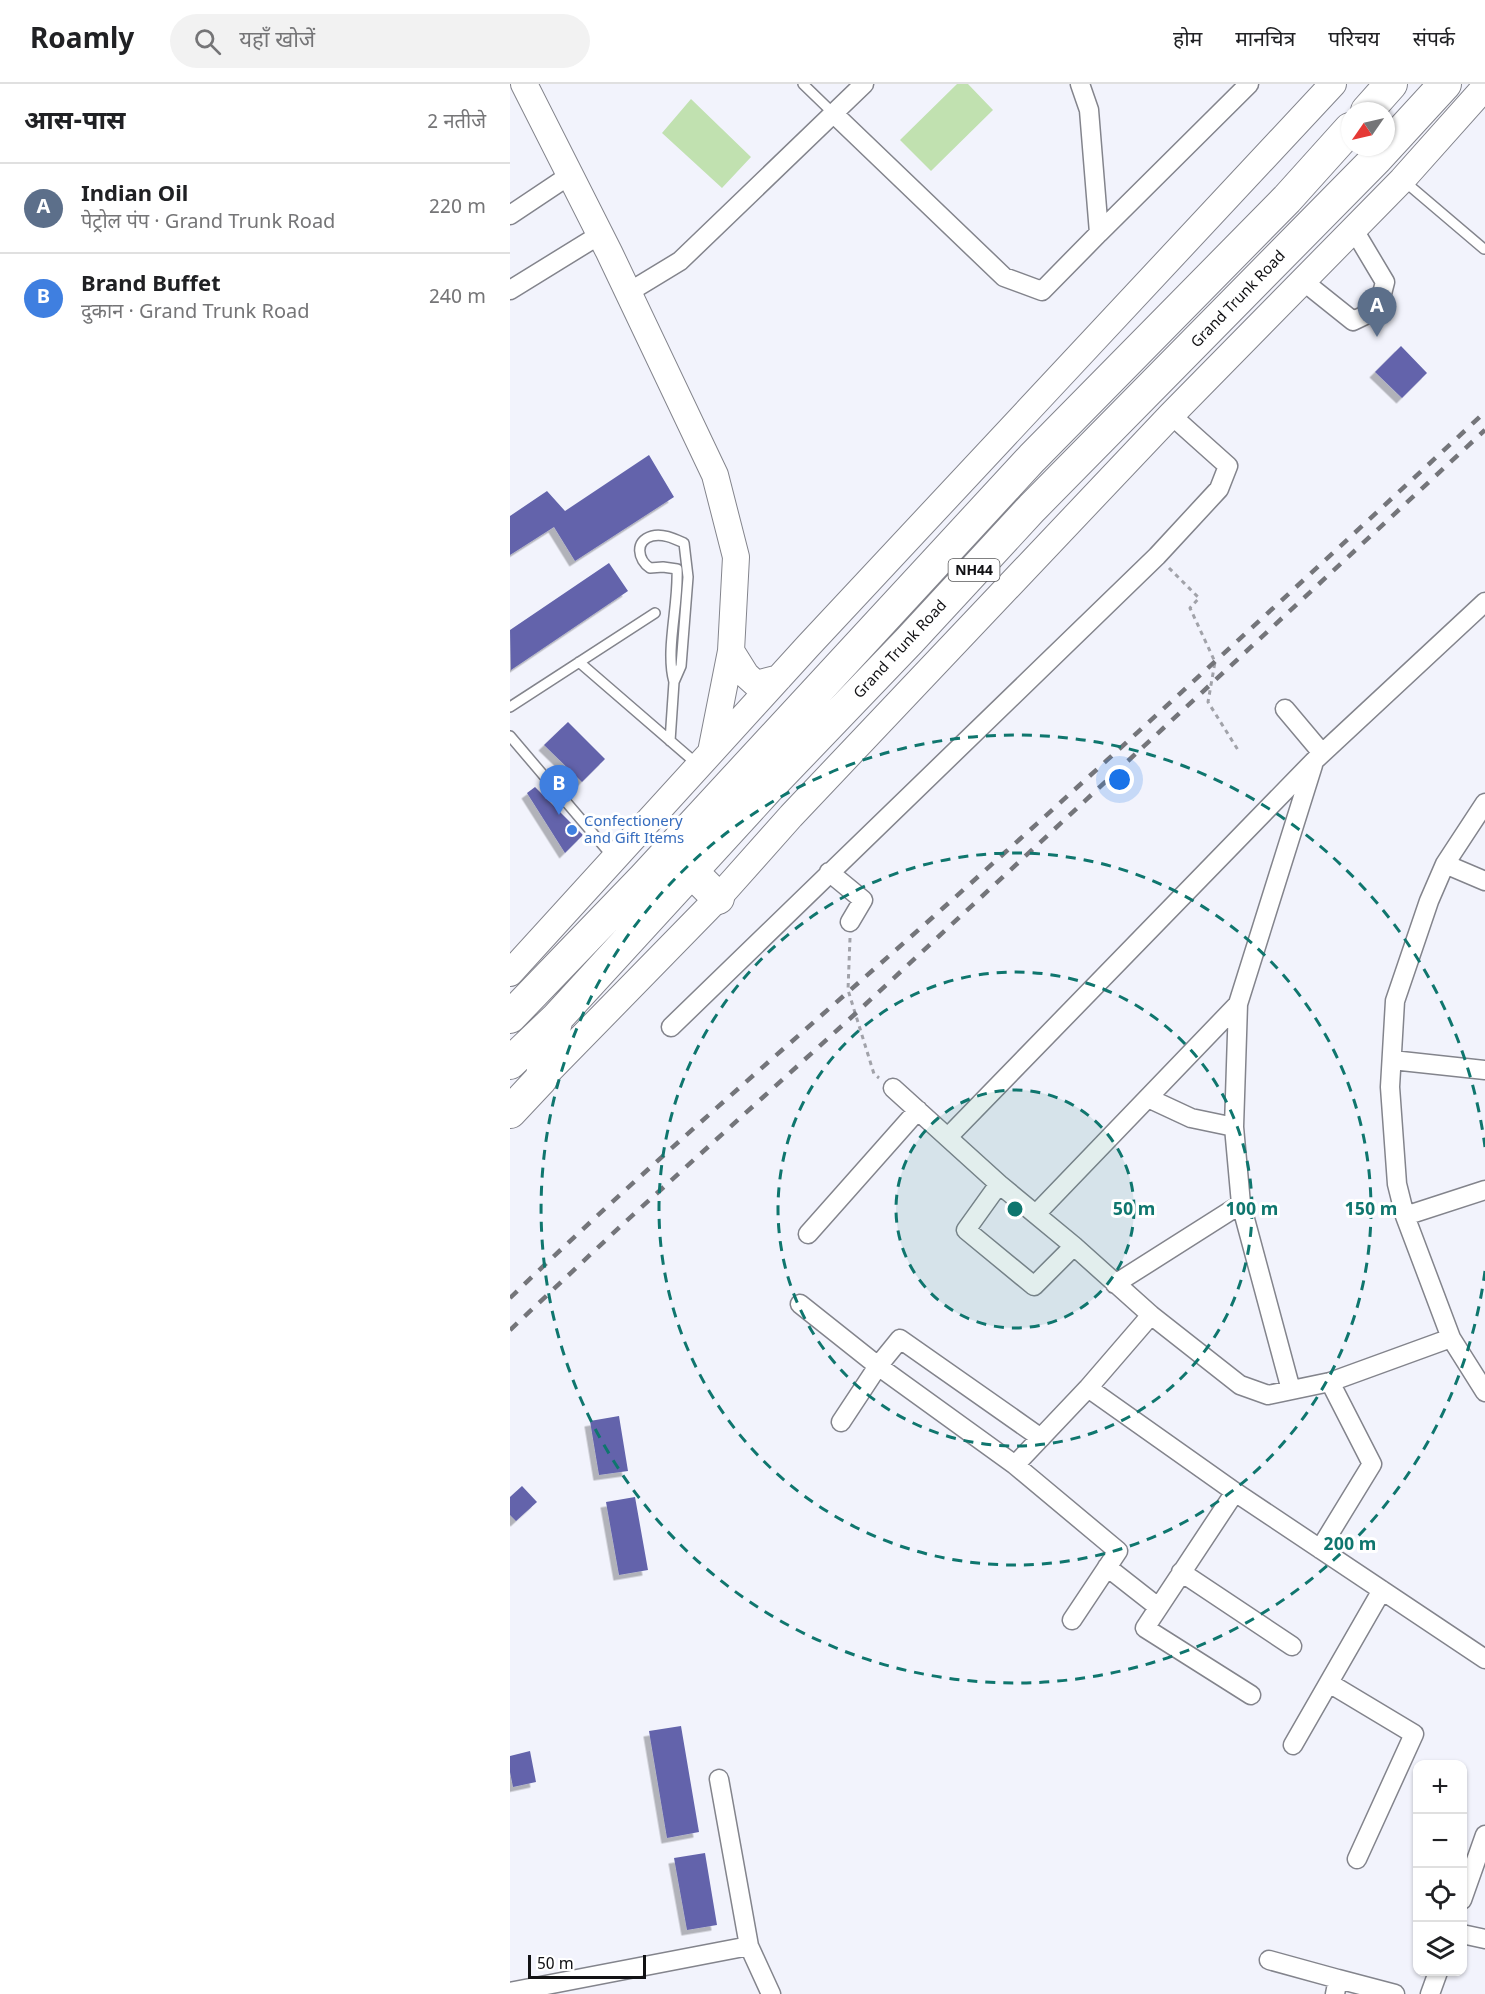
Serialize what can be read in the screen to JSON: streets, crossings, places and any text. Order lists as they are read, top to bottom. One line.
{"streets":{"highway":["Grand Trunk Road","NH44"]},"places":["Confectionery and Gift Items"],"scale_bar":"50 m","north":"bottom left","page":{"header":"Roamly","search":"यहाँ खोजें","nav":["होम","मानचित्र","परिचय","संपर्क"],"heading":["आस-पास","2 नतीजे"],"list":[{"mark":"A","name":"Indian Oil","note":"पेट्रोल पंप · Grand Trunk Road","value":"220 m"},{"mark":"B","name":"Brand Buffet","note":"दुकान · Grand Trunk Road","value":"240 m"}],"pins":["A","B"],"map_buttons":["+","−"],"scale":"50 m"},"rings":["50 m","100 m","150 m","200 m"]}
